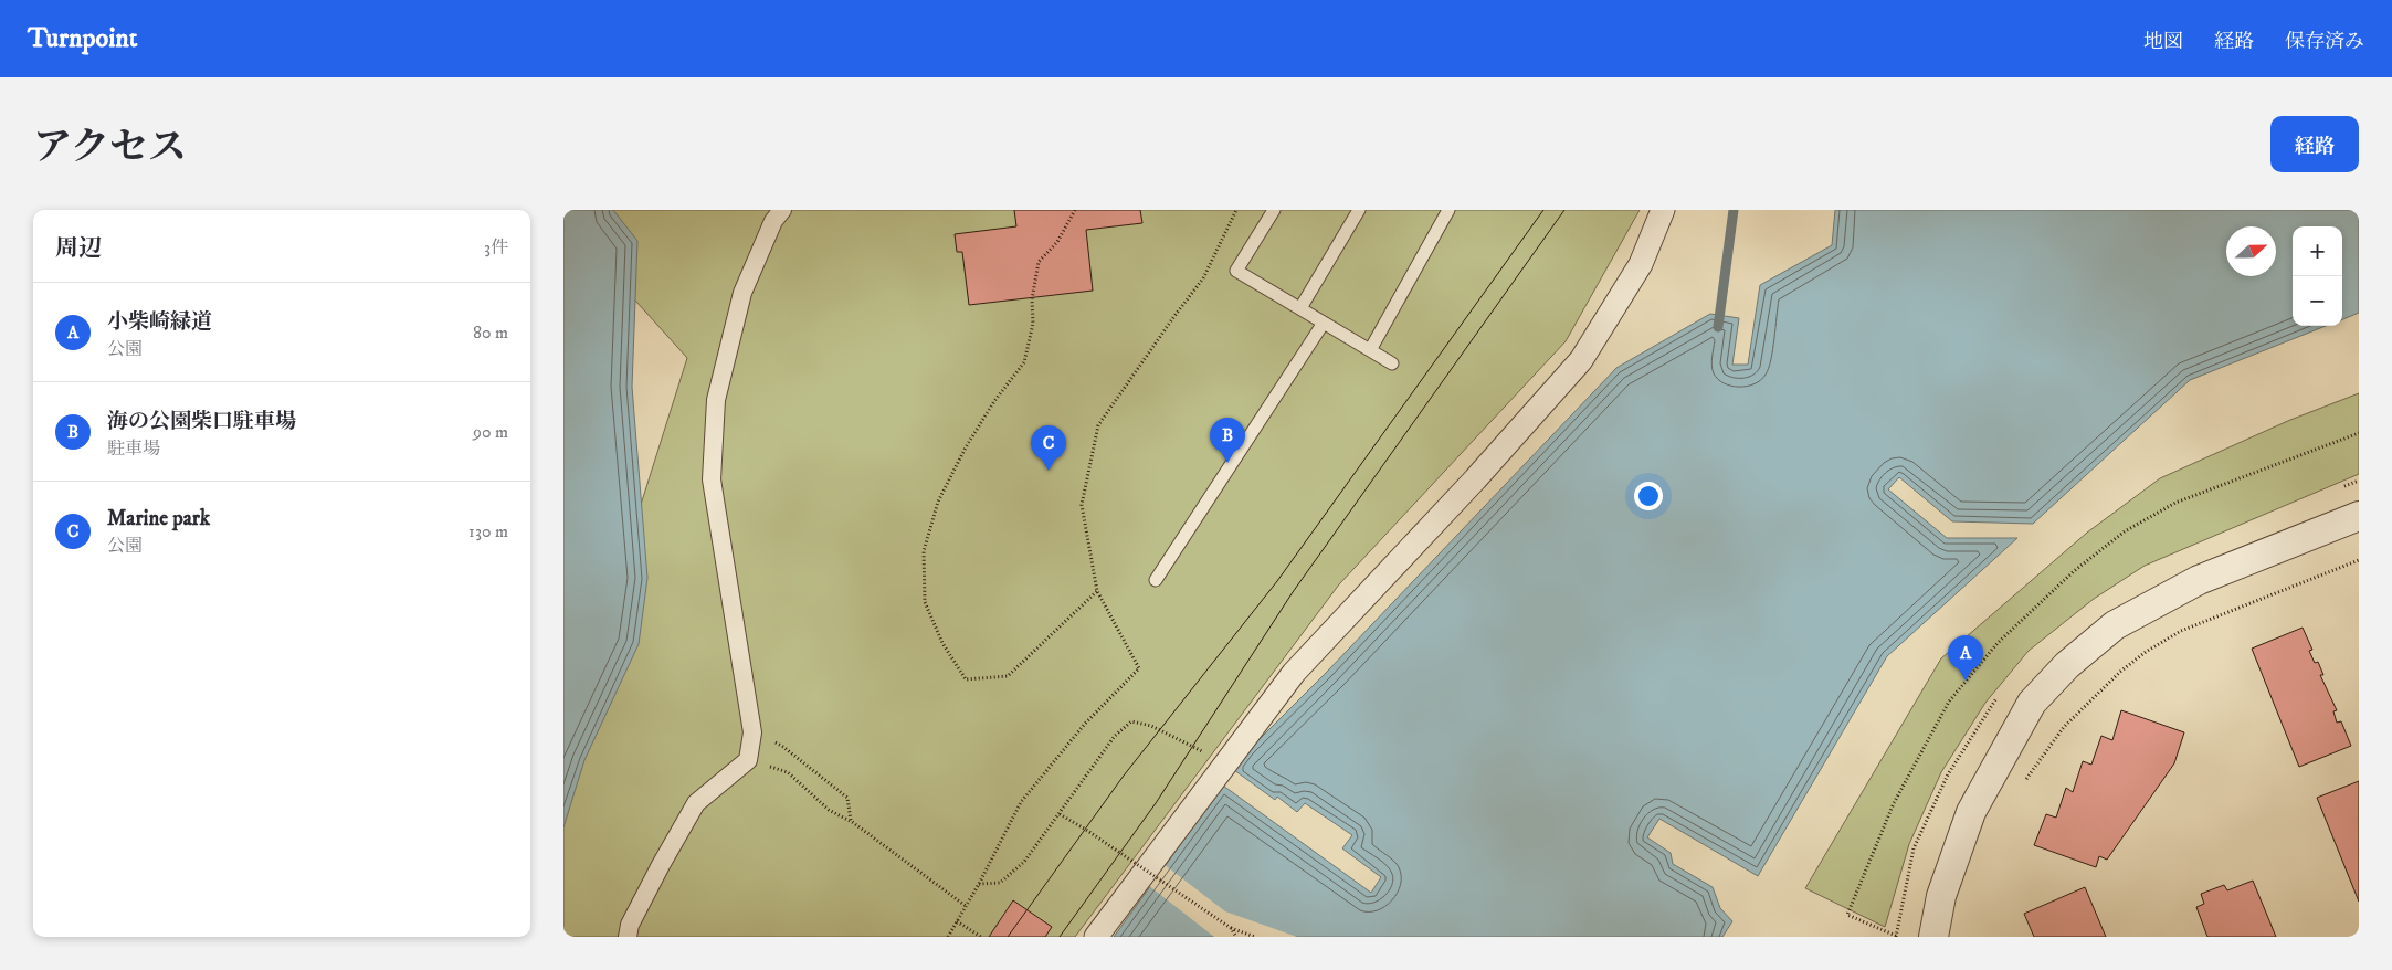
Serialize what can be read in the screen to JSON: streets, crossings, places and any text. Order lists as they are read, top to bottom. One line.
{"north":"right","page":{"header":"Turnpoint","nav":["地図","経路","保存済み"],"title":"アクセス","buttons":"経路","heading":["周辺","3件"],"map_buttons":["+","−"],"list":[{"mark":"A","name":"小柴崎緑道","note":"公園","value":"80 m"},{"mark":"B","name":"海の公園柴口駐車場","note":"駐車場","value":"90 m"},{"mark":"C","name":"Marine park","note":"公園","value":"130 m"}],"pins":["B","C","A"]}}
